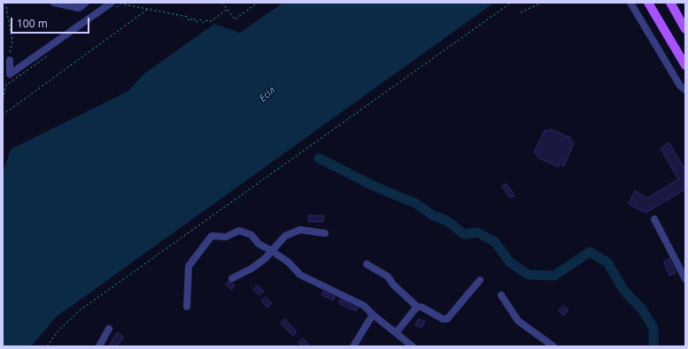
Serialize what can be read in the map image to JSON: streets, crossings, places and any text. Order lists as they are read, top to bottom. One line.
{"water":["Есіл"],"scale_bar":"100 m"}
